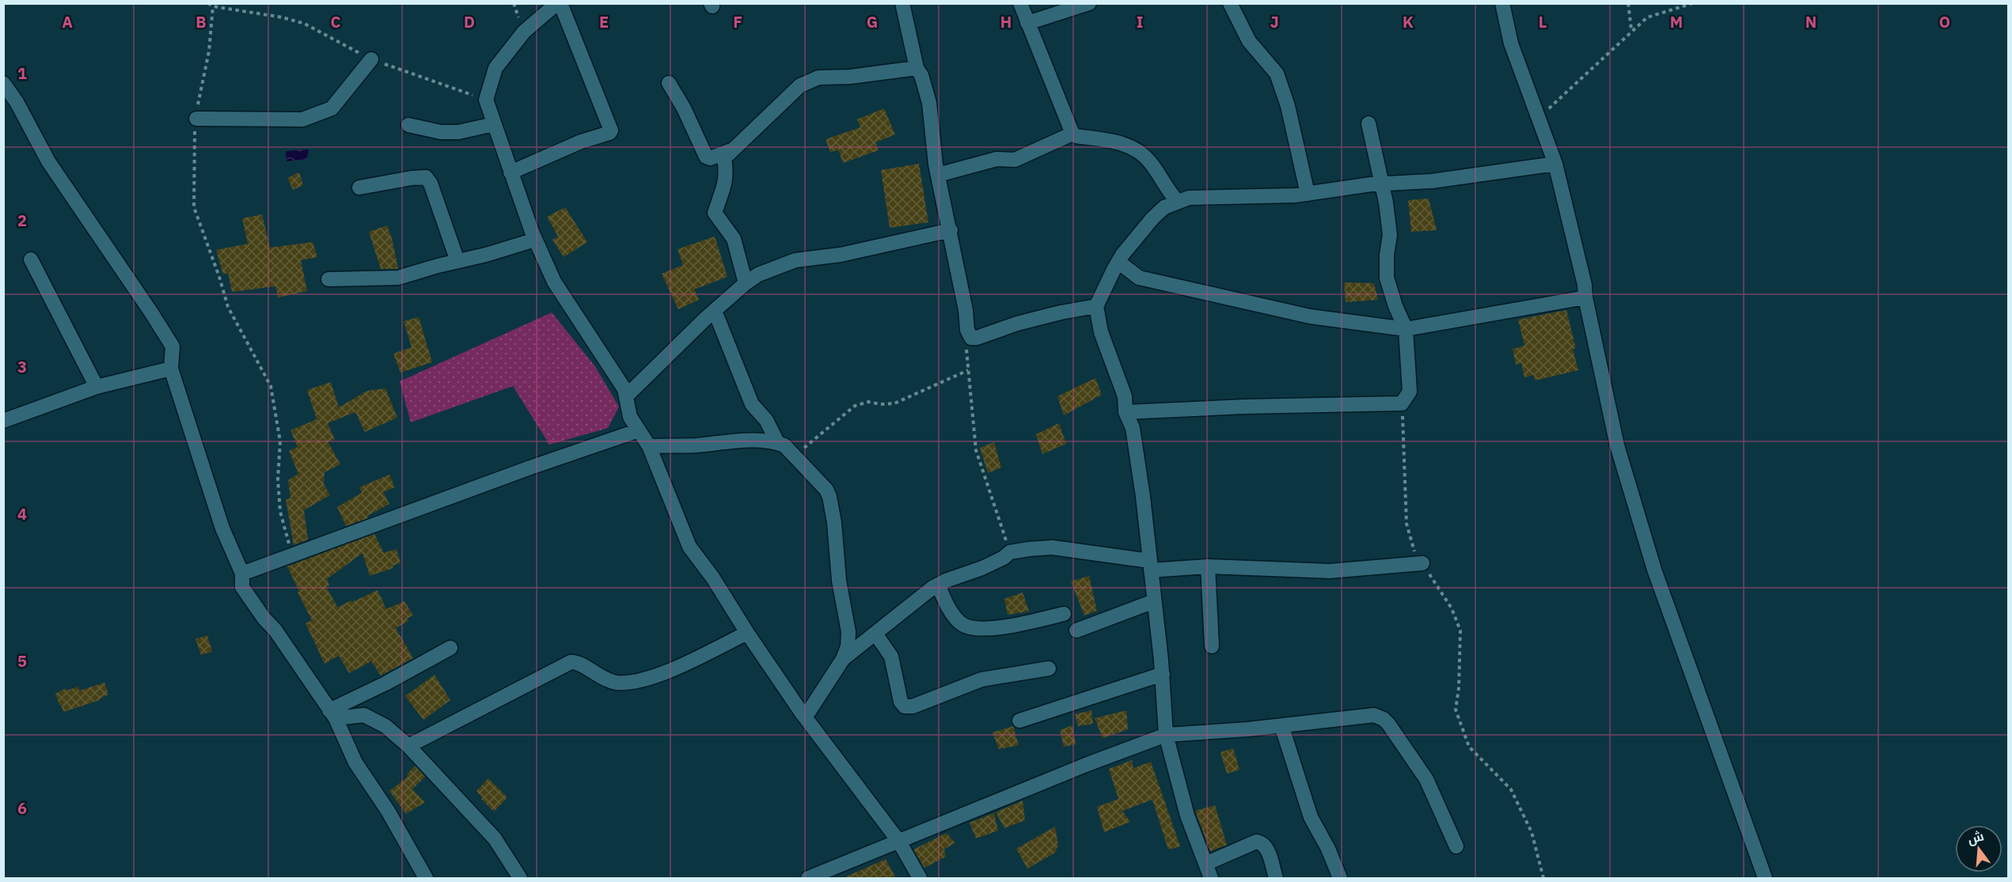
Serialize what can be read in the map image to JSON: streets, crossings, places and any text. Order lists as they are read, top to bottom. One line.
{"north":"top","grid":{"columns":["A","B","C","D","E","F","G","H","I","J","K","L","M","N","O"],"rows":["1","2","3","4","5","6"]}}
